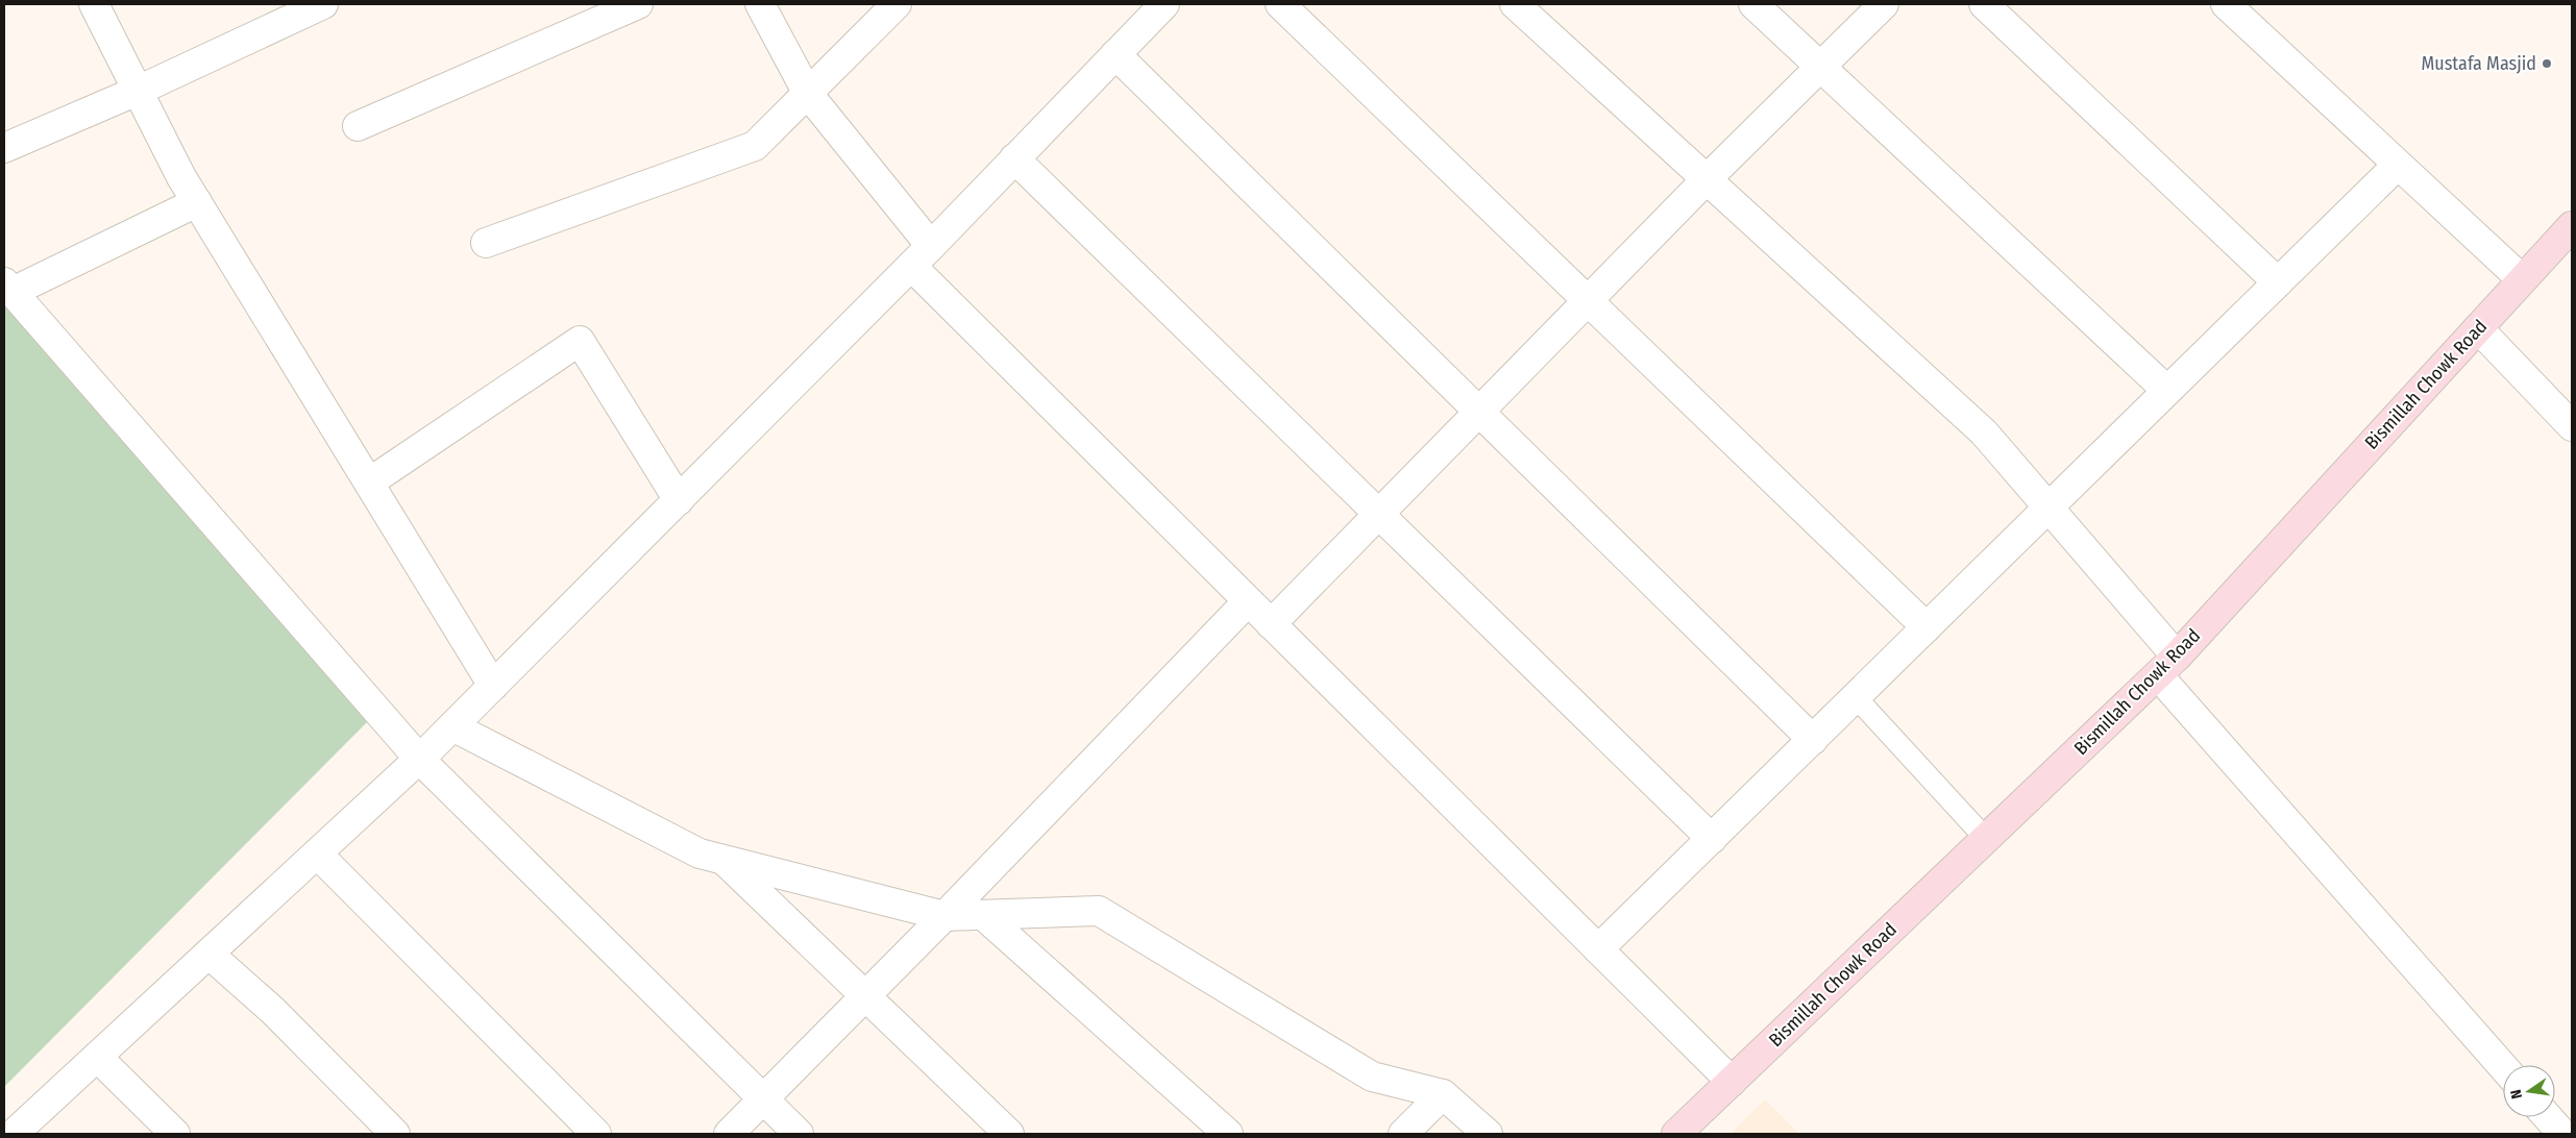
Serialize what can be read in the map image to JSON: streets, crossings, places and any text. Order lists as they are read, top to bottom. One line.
{"streets":{"main road":["Bismillah Chowk Road"]},"places":["Mustafa Masjid"],"north":"left"}
